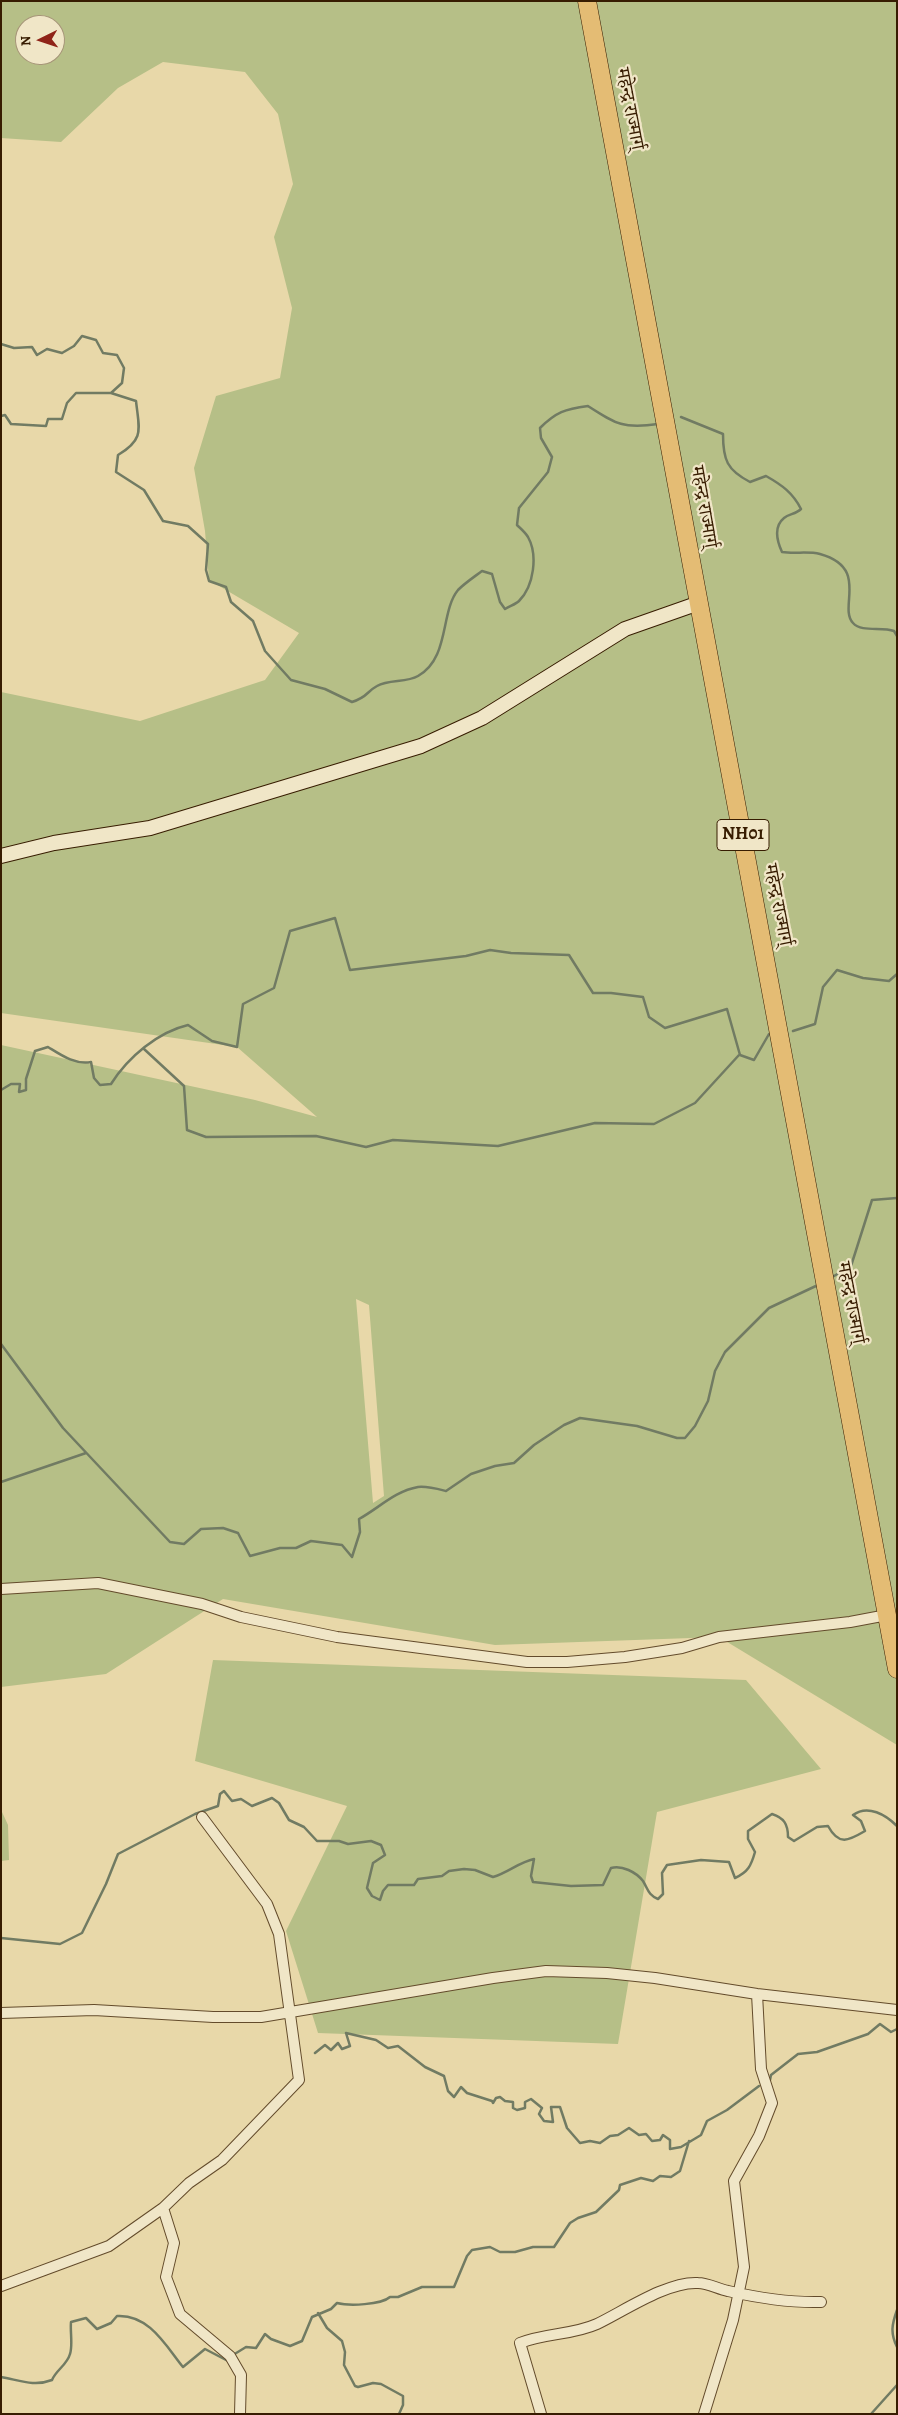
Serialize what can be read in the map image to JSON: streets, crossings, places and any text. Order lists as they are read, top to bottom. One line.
{"streets":{"highway":["महेन्द्र राज्मार्ग्","NH01"]},"north":"left"}
